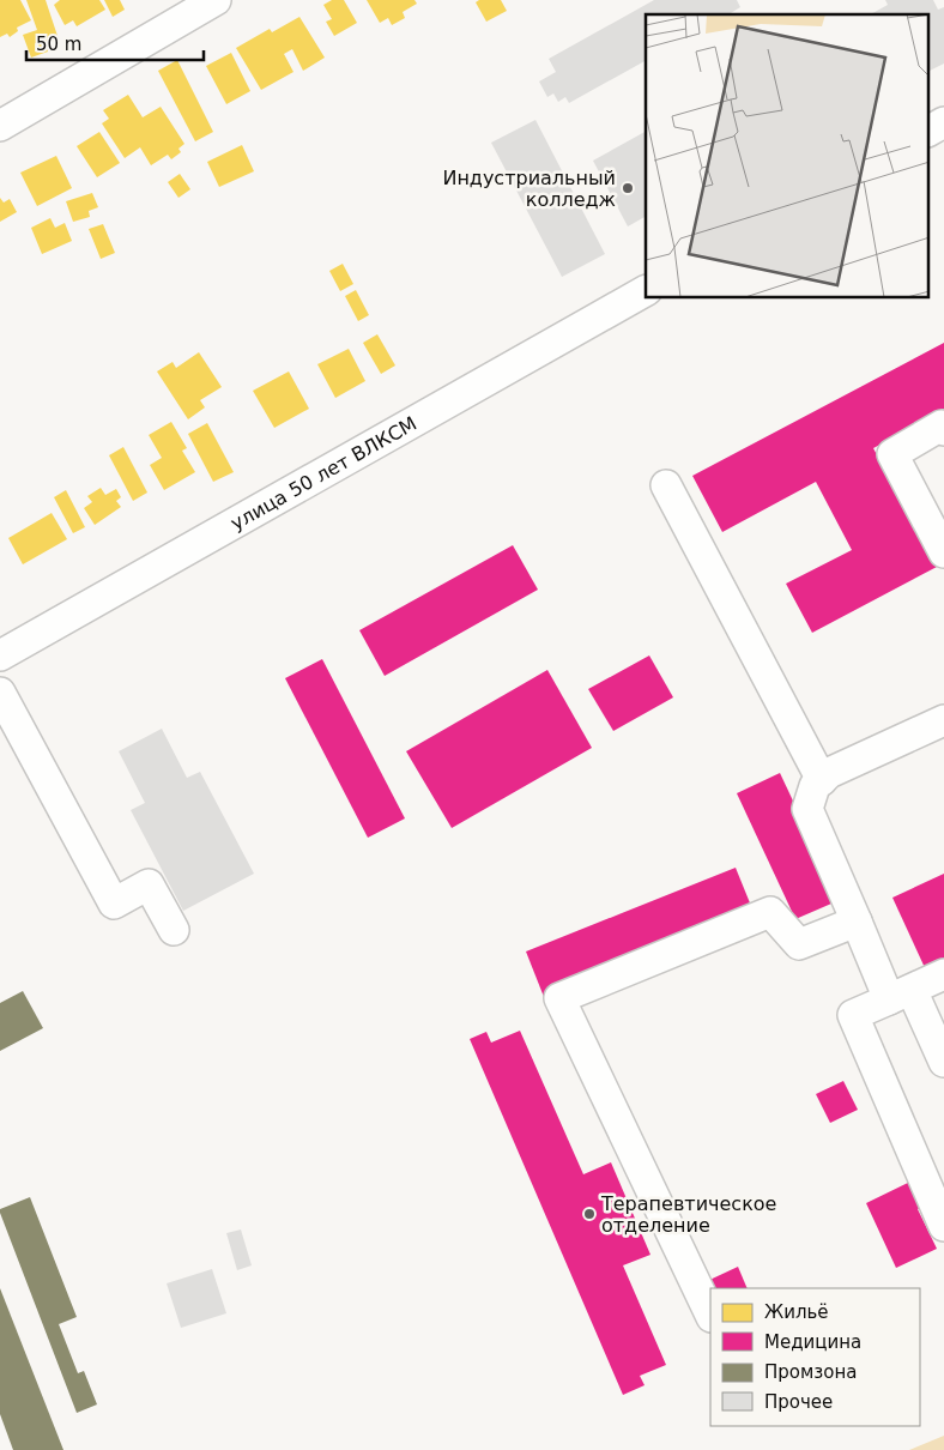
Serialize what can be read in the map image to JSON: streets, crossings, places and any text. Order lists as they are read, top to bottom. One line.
{"streets":{"street":["улица 50 лет ВЛКСМ"]},"places":["Индустриальный колледж","Терапевтическое отделение"],"legend":["Жильё","Медицина","Промзона","Прочее"],"scale_bar":"50 m"}
